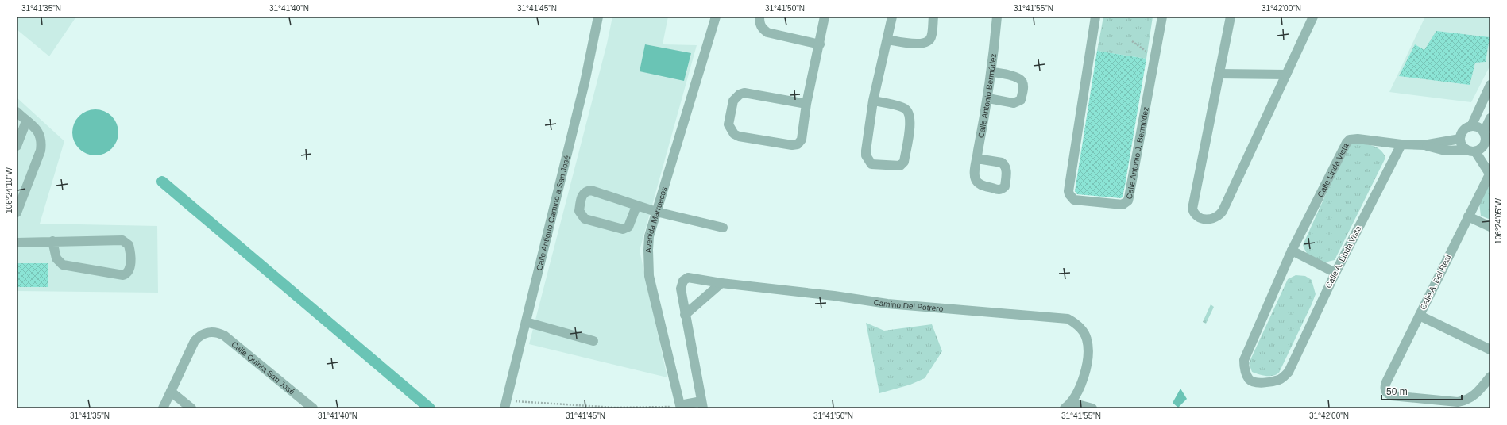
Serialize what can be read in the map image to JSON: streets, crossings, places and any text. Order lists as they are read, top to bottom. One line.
{"streets":{"street":["Calle Antonio Bermúdez","Calle Antonio J. Bermúdez","Calle Linda Vista","Calle Antiguo Camino a San José","Avenida Marruecos","Calle A. Linda Vista","Calle A. Del Real","Camino Del Potrero","Calle Quinta San José"]},"crossings":[["Calle Linda Vista","Calle A. Linda Vista"]],"scale_bar":"50 m","coordinates":["31°41'35\"N","31°41'40\"N","31°41'45\"N","31°41'50\"N","31°41'55\"N","31°42'00\"N","106°24'10\"W","106°24'05\"W"]}
